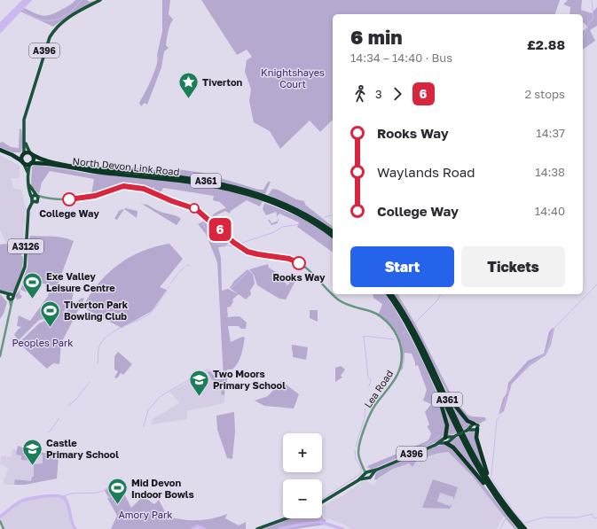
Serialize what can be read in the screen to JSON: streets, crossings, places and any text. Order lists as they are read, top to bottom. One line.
{"streets":{"highway":["North Devon Link Road","A361"],"main road":["A396","A3126"],"street":["Lea Road"]},"crossings":[["A396","North Devon Link Road"],["A396","Lea Road"],["North Devon Link Road","A3126"]],"parks":["Knightshayes Court","Peoples Park","Amory Park"],"places":{"place":["Tiverton"],"other":["College Way","Rooks Way"],"sports":["Exe Valley Leisure Centre","Tiverton Park Bowling Club","Mid Devon Indoor Bowls"],"school or university":["Two Moors Primary School","Castle Primary School"]},"lines":["bus line 6"],"page":{"on_map":"6","heading":["6 min","14:34 – 14:40 · Bus","£2.88"],"legs":["3","6","2 stops"],"list":[{"name":"Rooks Way","value":"14:37"},{"name":"Waylands Road","value":"14:38"},{"name":"College Way","value":"14:40"}],"buttons":["Start","Tickets"],"map_buttons":["+","−"]}}
